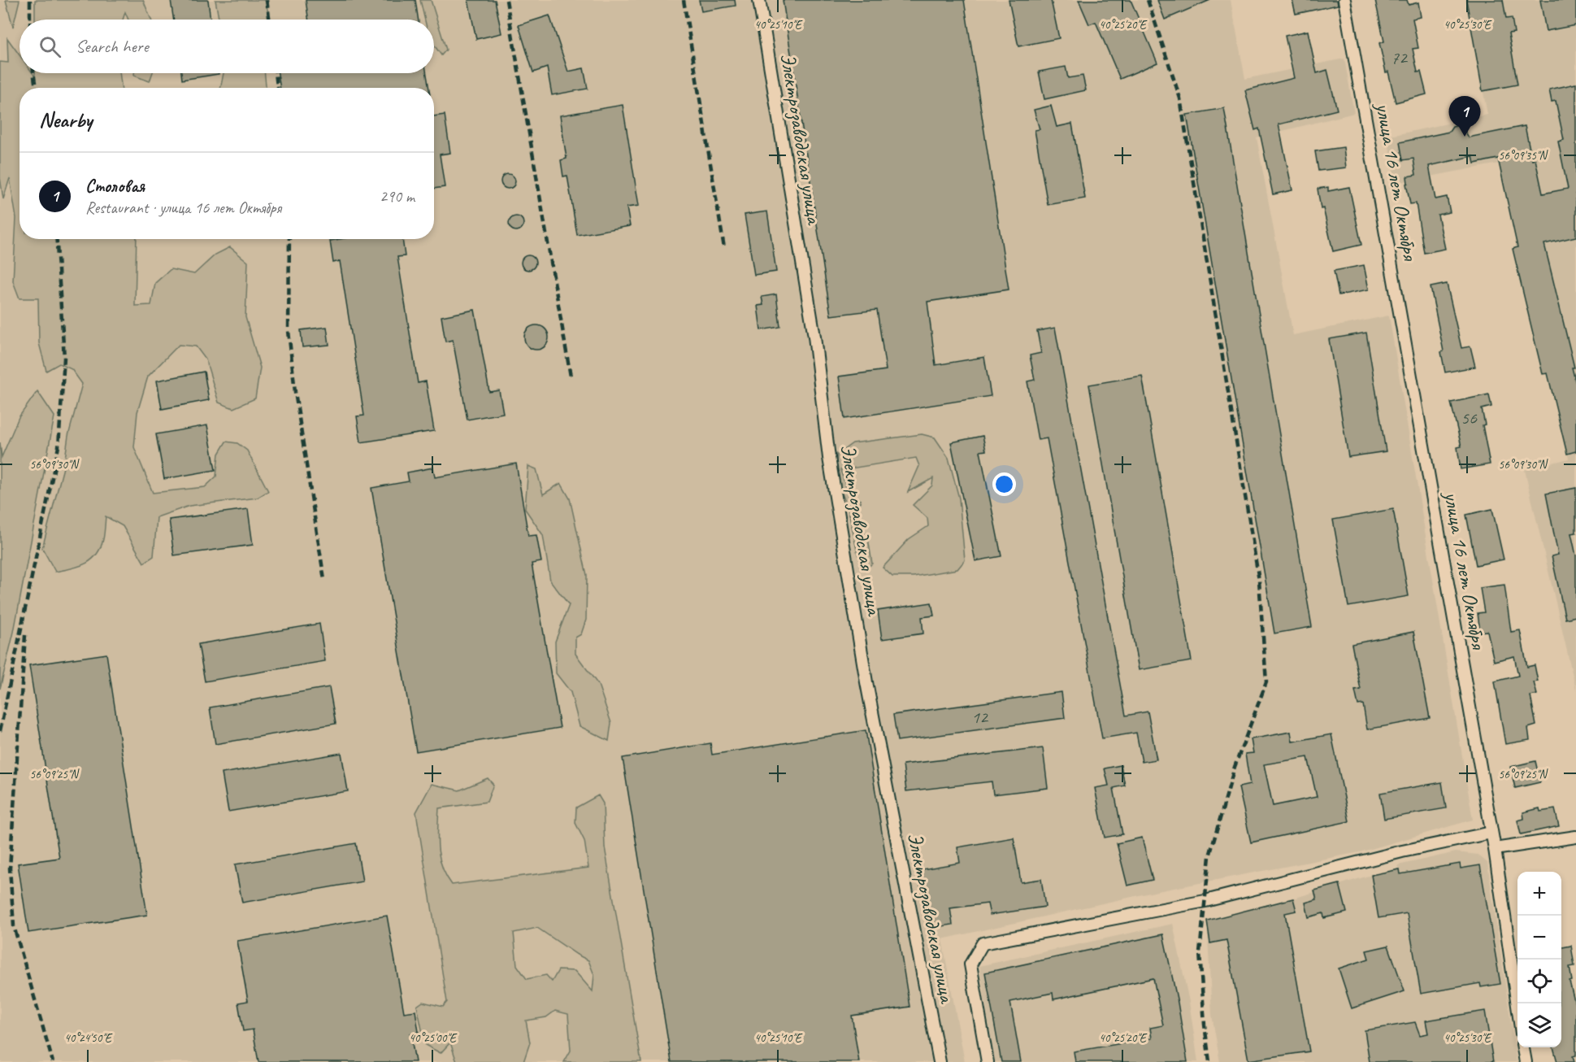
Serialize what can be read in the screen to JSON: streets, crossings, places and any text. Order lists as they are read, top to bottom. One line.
{"streets":{"street":["Электрозаводская улица","улица 16 лет Октября"]},"house_numbers":["72","56","12"],"page":{"search":"Search here","heading":"Nearby","pins":"1","list":[{"mark":"1","name":"Столовая","note":"Restaurant · улица 16 лет Октября","value":"290 m"}],"map_buttons":["+","−"]},"coordinates":["40°25'10\"E","40°25'20\"E","40°25'30\"E","56°09'35\"N","56°09'30\"N","56°09'25\"N","40°24'50\"E","40°25'00\"E"]}
